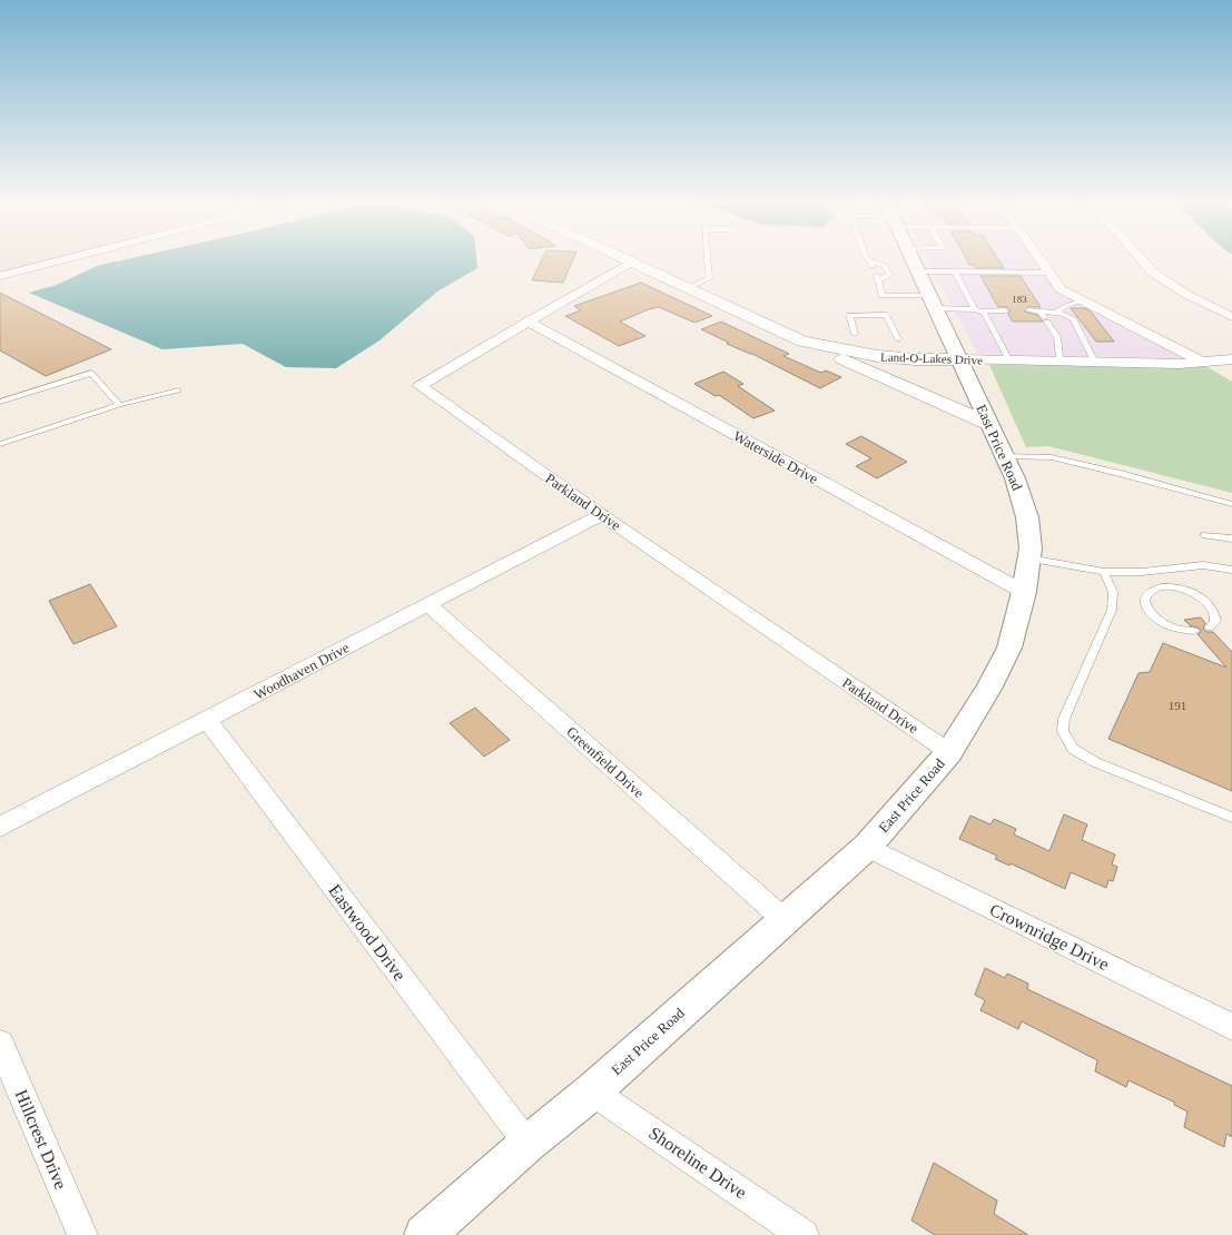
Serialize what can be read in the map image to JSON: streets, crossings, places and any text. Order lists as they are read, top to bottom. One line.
{"streets":{"main road":["East Price Road"],"street":["Land-O-Lakes Drive","Waterside Drive","Parkland Drive","Woodhaven Drive","Greenfield Drive","Eastwood Drive","Crownridge Drive","Hillcrest Drive","Shoreline Drive"]},"crossings":[["Land-O-Lakes Drive","East Price Road"],["Land-O-Lakes Drive","Parkland Drive"],["East Price Road","Waterside Drive"],["East Price Road","Parkland Drive"],["East Price Road","Greenfield Drive"],["East Price Road","Eastwood Drive"],["East Price Road","Crownridge Drive"],["East Price Road","Shoreline Drive"],["Waterside Drive","Parkland Drive"],["Parkland Drive","Woodhaven Drive"],["Woodhaven Drive","Greenfield Drive"],["Woodhaven Drive","Eastwood Drive"]],"house_numbers":["183","191"]}
